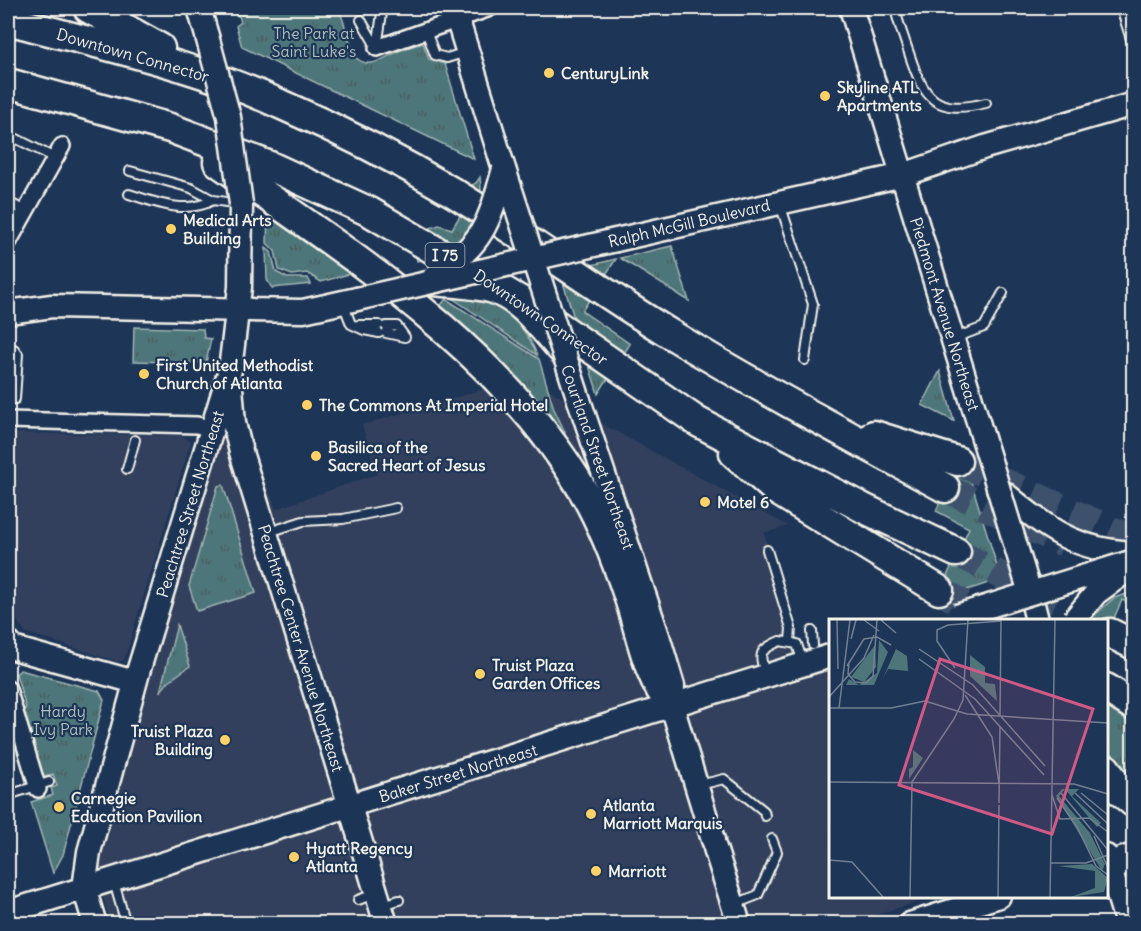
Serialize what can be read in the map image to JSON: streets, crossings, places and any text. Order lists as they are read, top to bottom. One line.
{"streets":{"highway":["Downtown Connector","I 75"],"main road":["Ralph McGill Boulevard","Piedmont Avenue Northeast","Courtland Street Northeast","Peachtree Street Northeast","Peachtree Center Avenue Northeast","Baker Street Northeast"]},"crossings":[["Ralph McGill Boulevard","Piedmont Avenue Northeast"],["Ralph McGill Boulevard","Courtland Street Northeast"],["Ralph McGill Boulevard","Peachtree Street Northeast"],["Courtland Street Northeast","Baker Street Northeast"],["Peachtree Street Northeast","Peachtree Center Avenue Northeast"],["Peachtree Street Northeast","Baker Street Northeast"],["Peachtree Center Avenue Northeast","Baker Street Northeast"]],"parks":["The Park at Saint Luke's","Hardy Ivy Park"],"places":["CenturyLink","Skyline ATL Apartments","Medical Arts Building","First United Methodist Church of Atlanta","The Commons At Imperial Hotel","Basilica of the Sacred Heart of Jesus","Motel 6","Truist Plaza Garden Offices","Truist Plaza Building","Carnegie Education Pavilion","Atlanta Marriott Marquis","Hyatt Regency Atlanta","Marriott"]}
